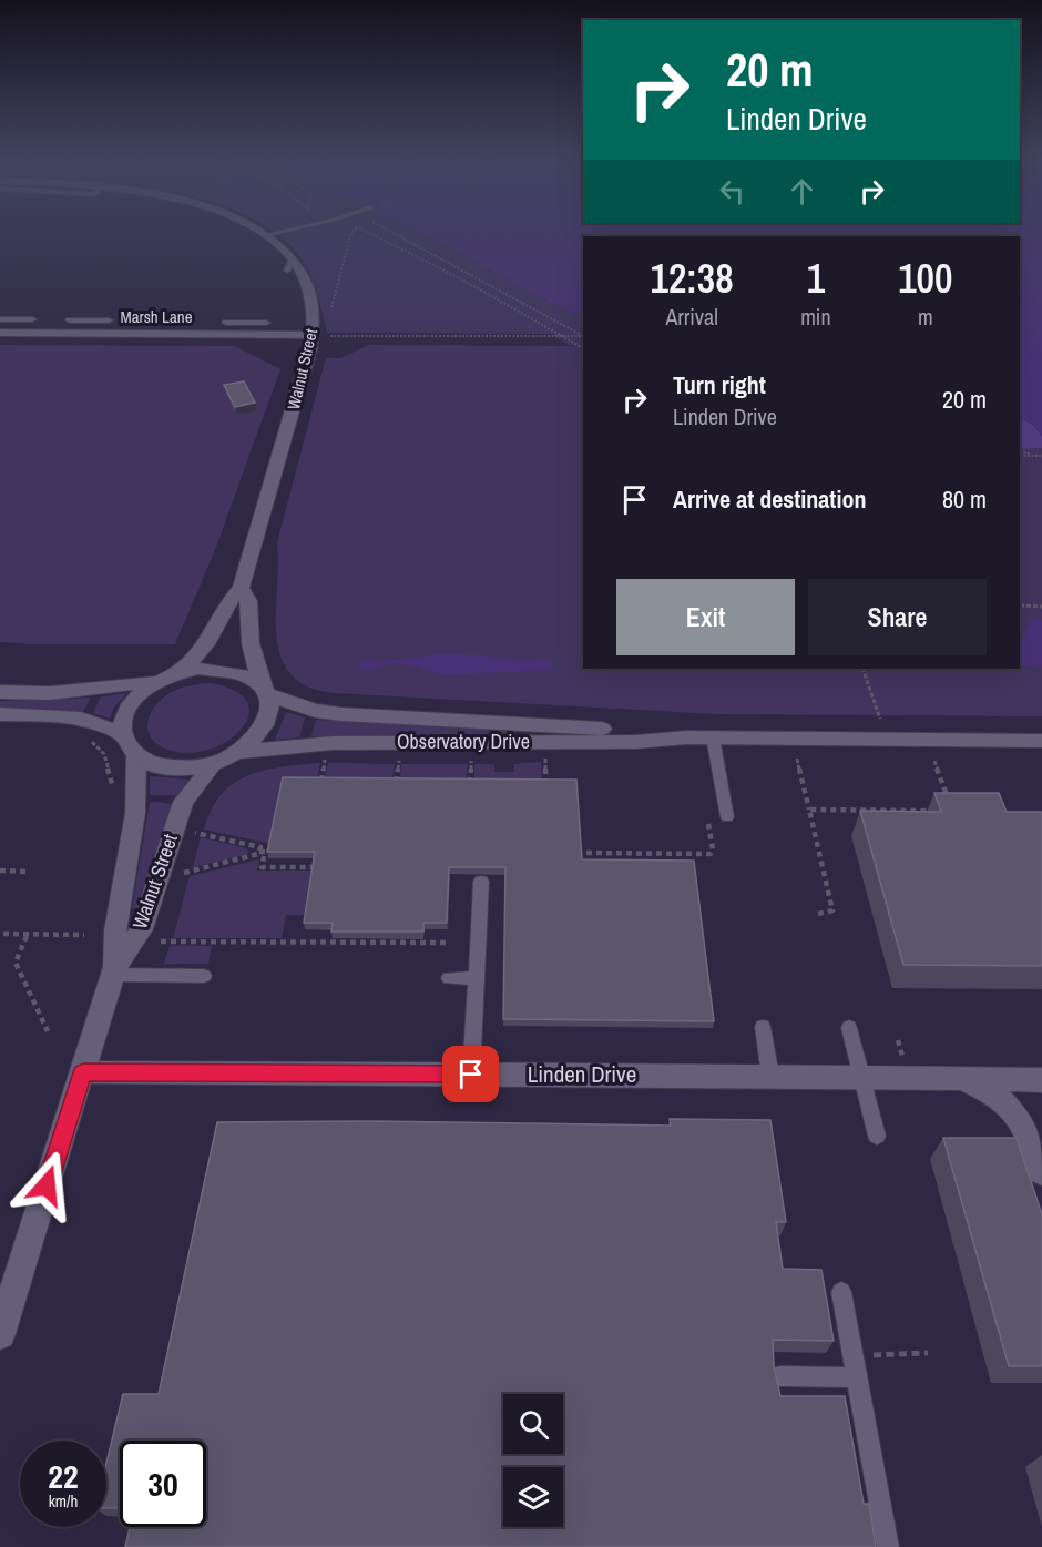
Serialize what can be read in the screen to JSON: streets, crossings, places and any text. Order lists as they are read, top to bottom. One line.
{"streets":{"street":["Marsh Lane","Walnut Street","Observatory Drive","Linden Drive"]},"crossings":[["Marsh Lane","Walnut Street"],["Walnut Street","Observatory Drive"],["Walnut Street","Linden Drive"]],"page":{"turn":["20 m","Linden Drive"],"eta":["12:38","Arrival","1","min","100","m"],"list":[{"name":"Turn right","note":"Linden Drive","value":"20 m"},{"name":"Arrive at destination","value":"80 m"}],"buttons":["Exit","Share"],"speed":"22 km/h","limit":"30"}}
